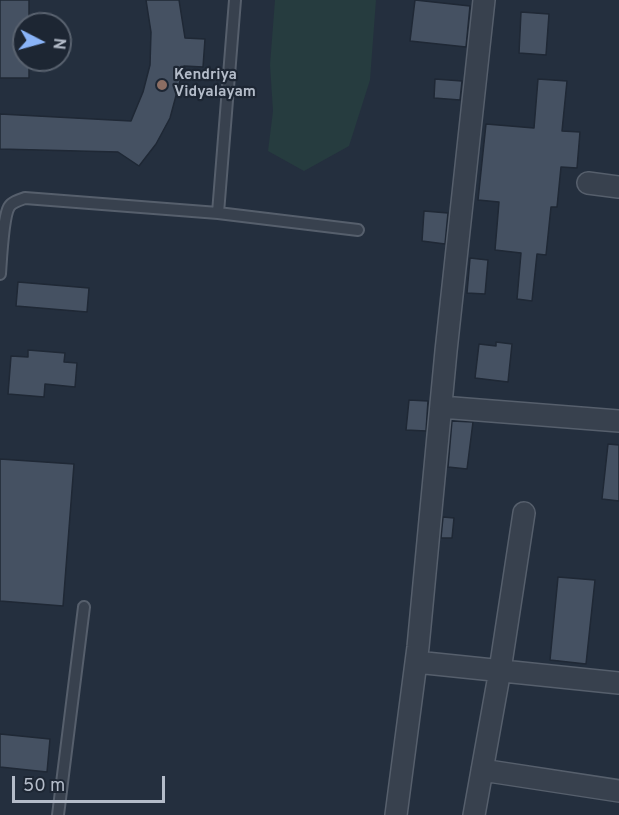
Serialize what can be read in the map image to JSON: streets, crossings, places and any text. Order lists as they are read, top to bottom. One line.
{"places":["Kendriya Vidyalayam"],"scale_bar":"50 m","north":"right"}
